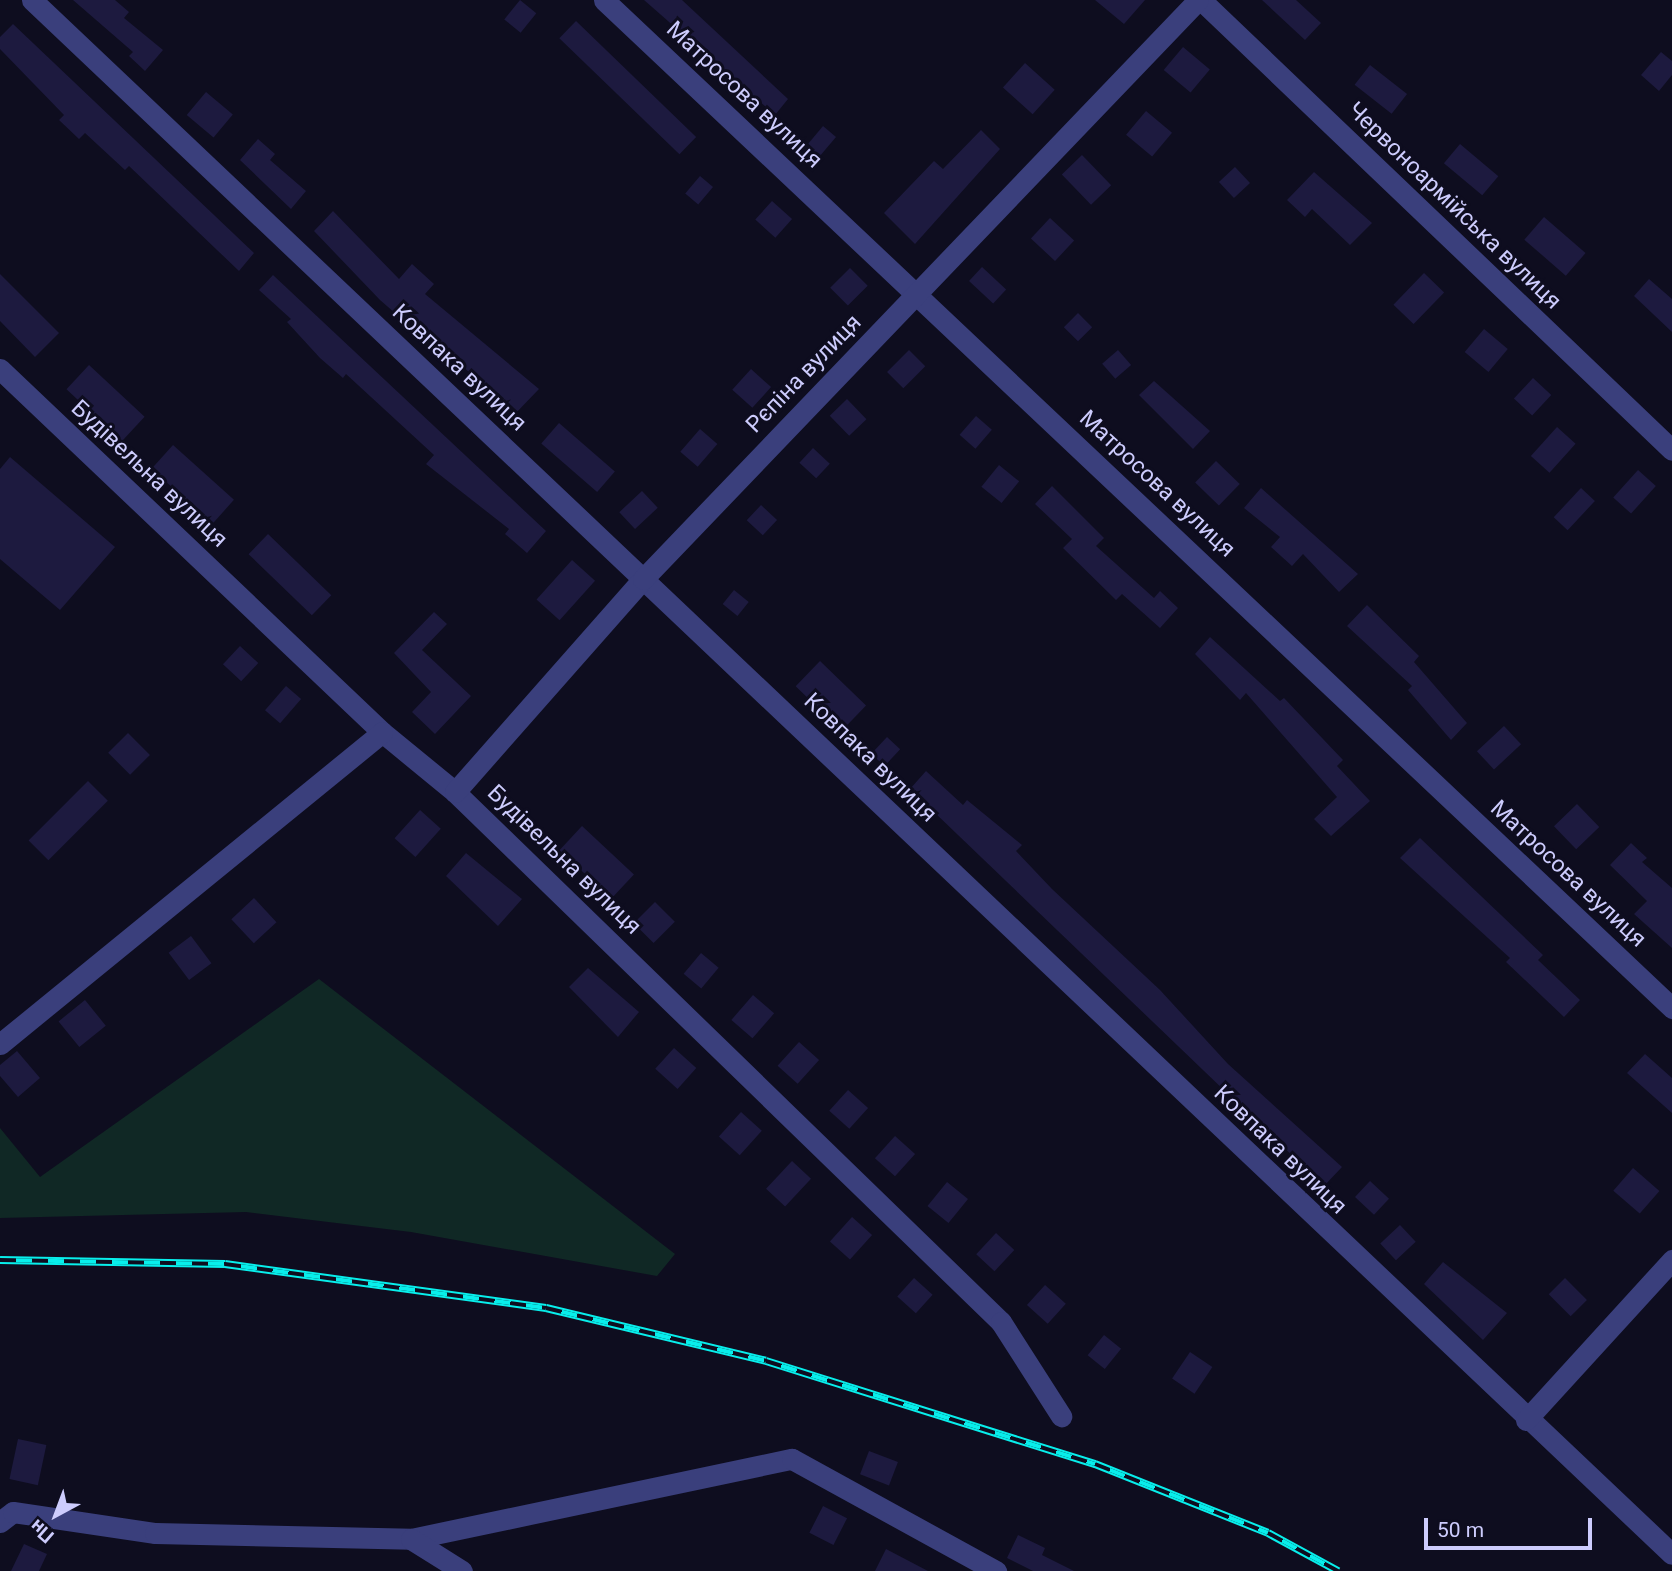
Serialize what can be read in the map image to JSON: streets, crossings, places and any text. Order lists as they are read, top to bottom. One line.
{"streets":{"street":["Матросова вулиця","Червоноармійська вулиця","Ковпака вулиця","Рєпіна вулиця","Будівельна вулиця"]},"crossings":[["Матросова вулиця","Рєпіна вулиця"],["Червоноармійська вулиця","Рєпіна вулиця"],["Ковпака вулиця","Рєпіна вулиця"],["Рєпіна вулиця","Будівельна вулиця"]],"scale_bar":"50 m","north":"bottom left"}
